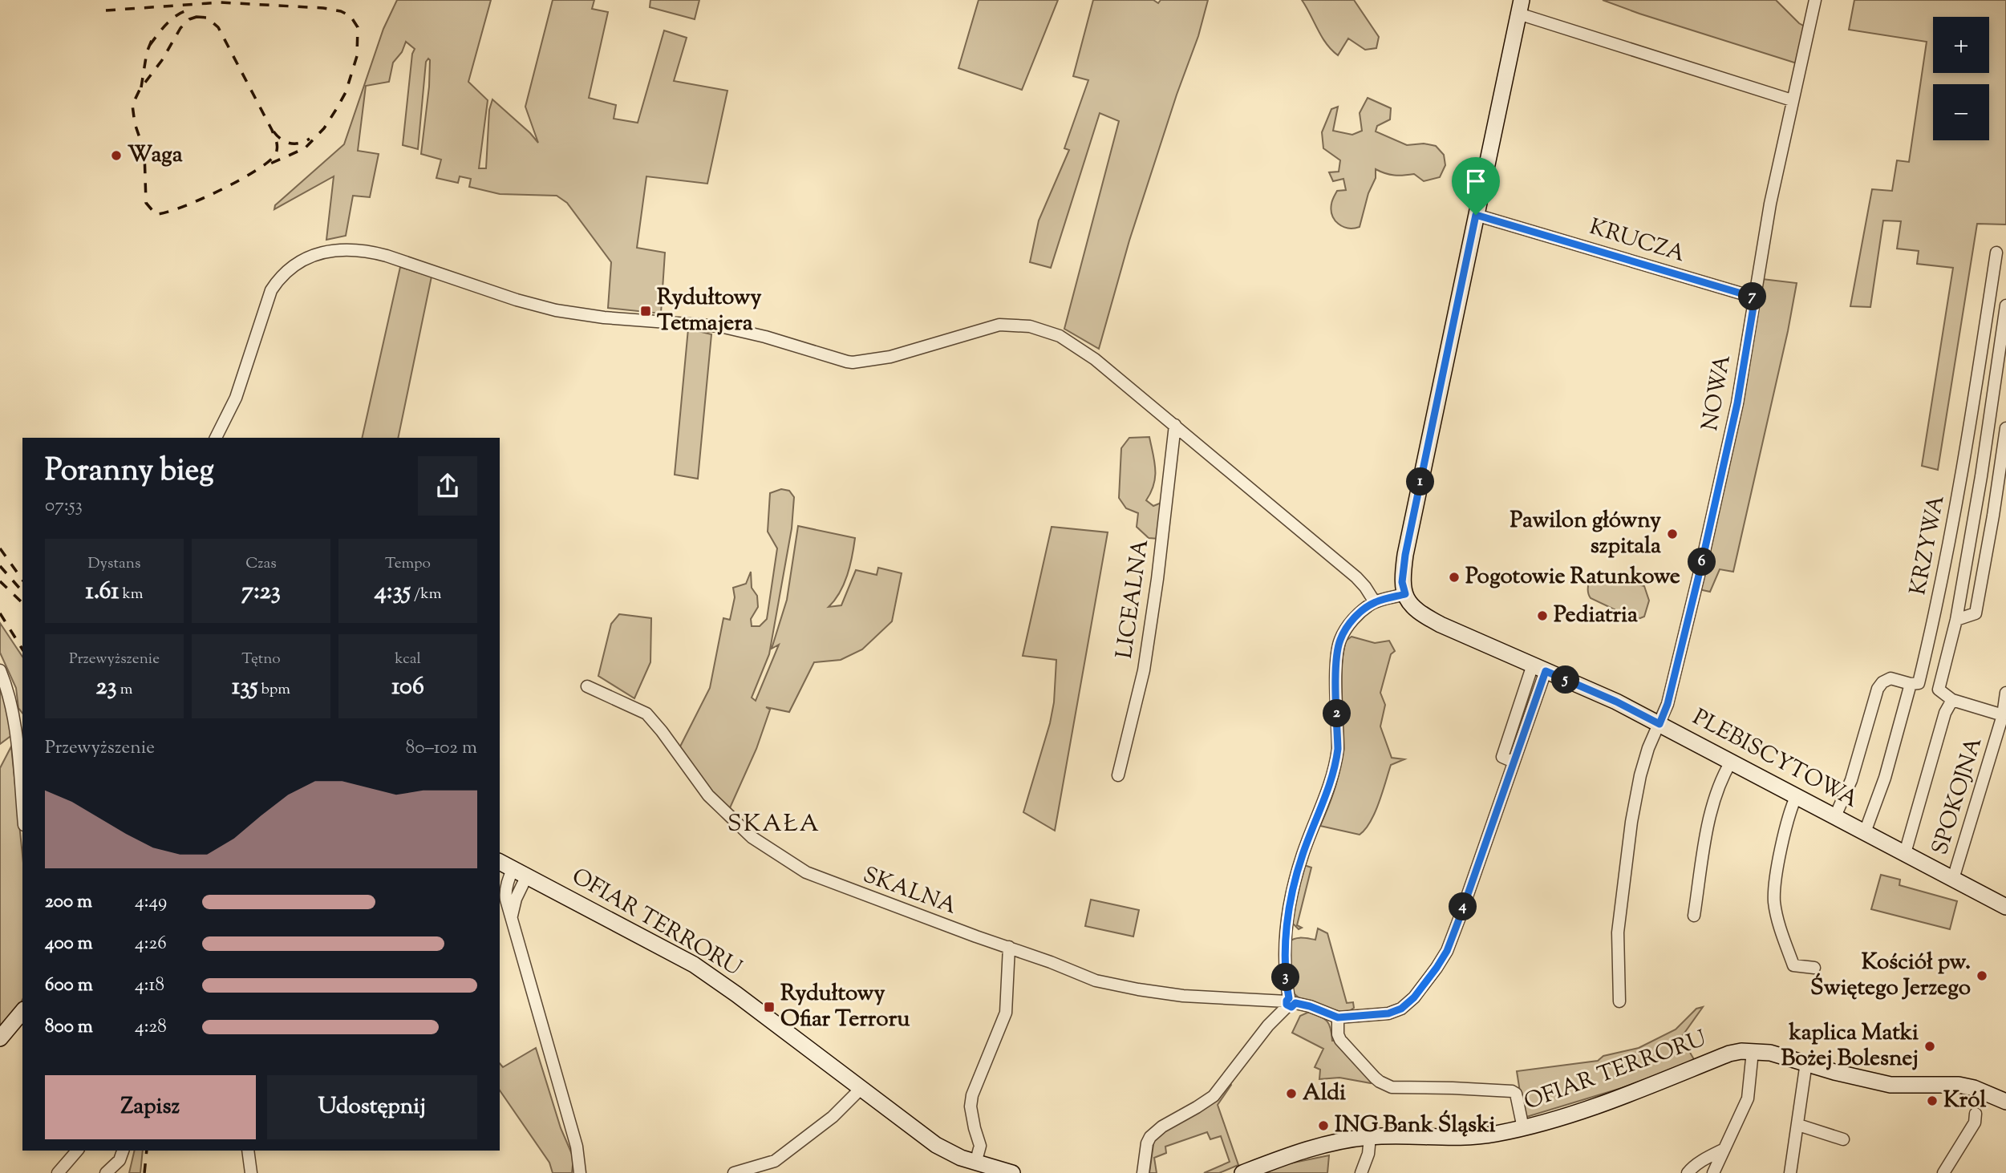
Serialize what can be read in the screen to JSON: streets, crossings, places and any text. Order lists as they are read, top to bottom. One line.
{"streets":{"street":["KRUCZA","NOWA","KRZYWA","LICEALNA","PLEBISCYTOWA","SPOKOJNA","SKALNA","OFIAR TERRORU"]},"crossings":[["KRUCZA","NOWA"],["NOWA","PLEBISCYTOWA"],["KRZYWA","PLEBISCYTOWA"],["PLEBISCYTOWA","SPOKOJNA"]],"districts":["SKAŁA"],"places":{"other":["Waga","Pawilon główny szpitala","Pogotowie Ratunkowe","Pediatria","Kościół pw. Świętego Jerzego","kaplica Matki Bożej Bolesnej","Aldi","Król","ING Bank Śląski"],"transit":["Rydułtowy Tetmajera","Rydułtowy Ofiar Terroru"]},"page":{"map_buttons":["+","−"],"pins":["7","1","6","5","2","4","3"],"heading":["Poranny bieg","07:53"],"stats":[["Dystans","1.61 km"],["Czas","7:23"],["Tempo","4:35 /km"],["Przewyższenie","23 m"],["Tętno","135 bpm"],["kcal","106"]],"chart":["Przewyższenie","80–102 m"],"list":[{"name":"200 m","note":"4:49"},{"name":"400 m","note":"4:26"},{"name":"600 m","note":"4:18"},{"name":"800 m","note":"4:28"}],"buttons":["Zapisz","Udostępnij"]}}
